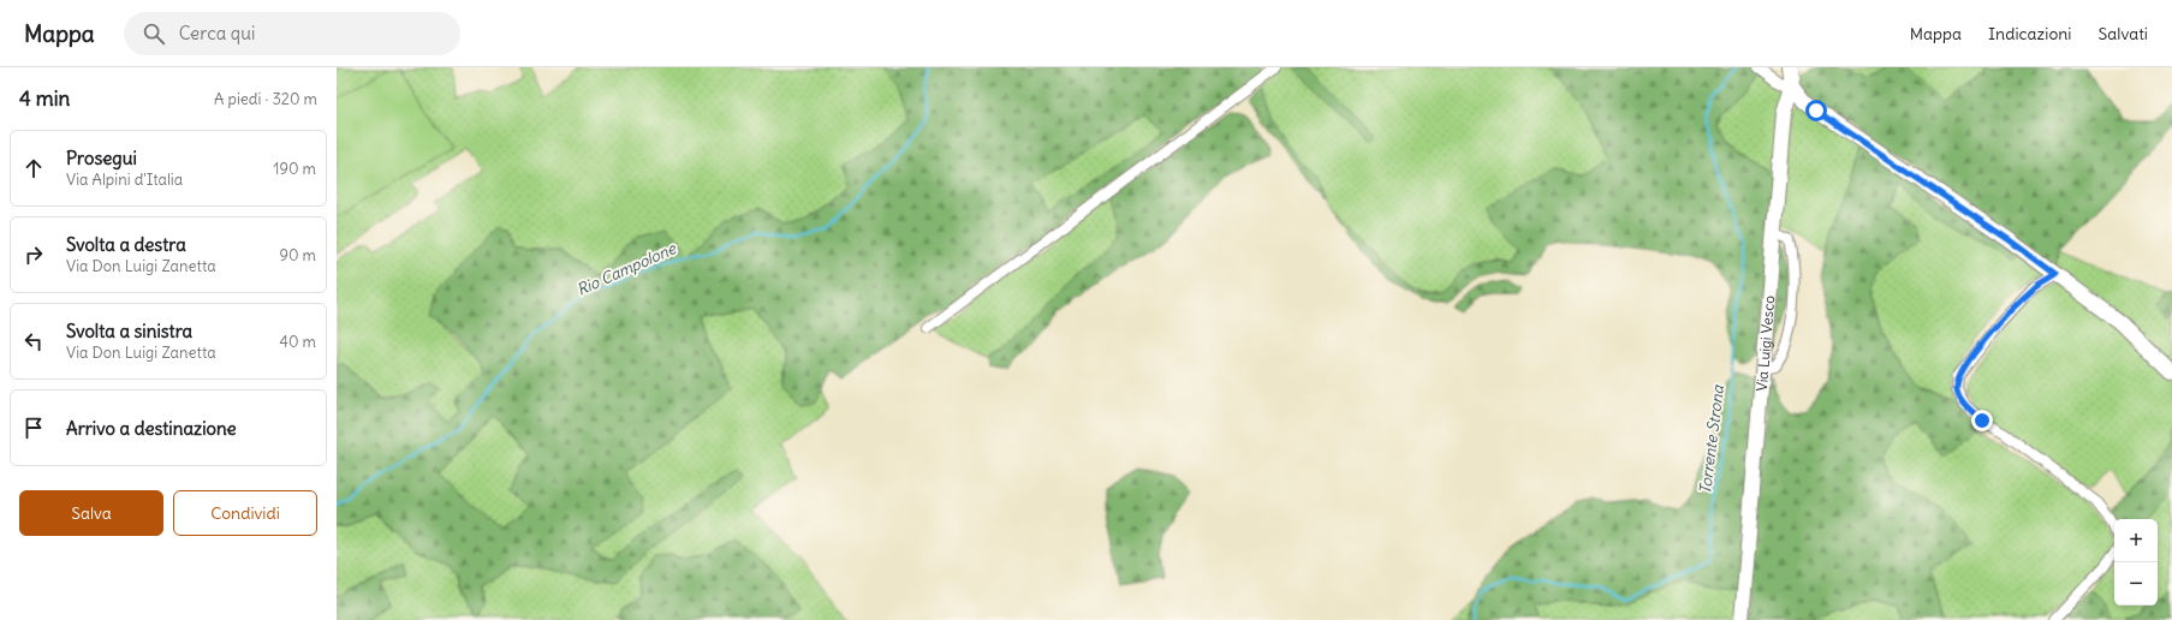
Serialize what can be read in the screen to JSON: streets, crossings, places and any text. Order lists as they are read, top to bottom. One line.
{"streets":{"street":["Via Luigi Vesco"]},"water":["Rio Campolone","Torrente Strona"],"page":{"header":"Mappa","search":"Cerca qui","nav":["Mappa","Indicazioni","Salvati"],"heading":["4 min","A piedi · 320 m"],"list":[["Prosegui","Via Alpini d'Italia","190 m"],["Svolta a destra","Via Don Luigi Zanetta","90 m"],["Svolta a sinistra","Via Don Luigi Zanetta","40 m"],"Arrivo a destinazione"],"buttons":["Salva","Condividi"],"map_buttons":["+","−"]}}
